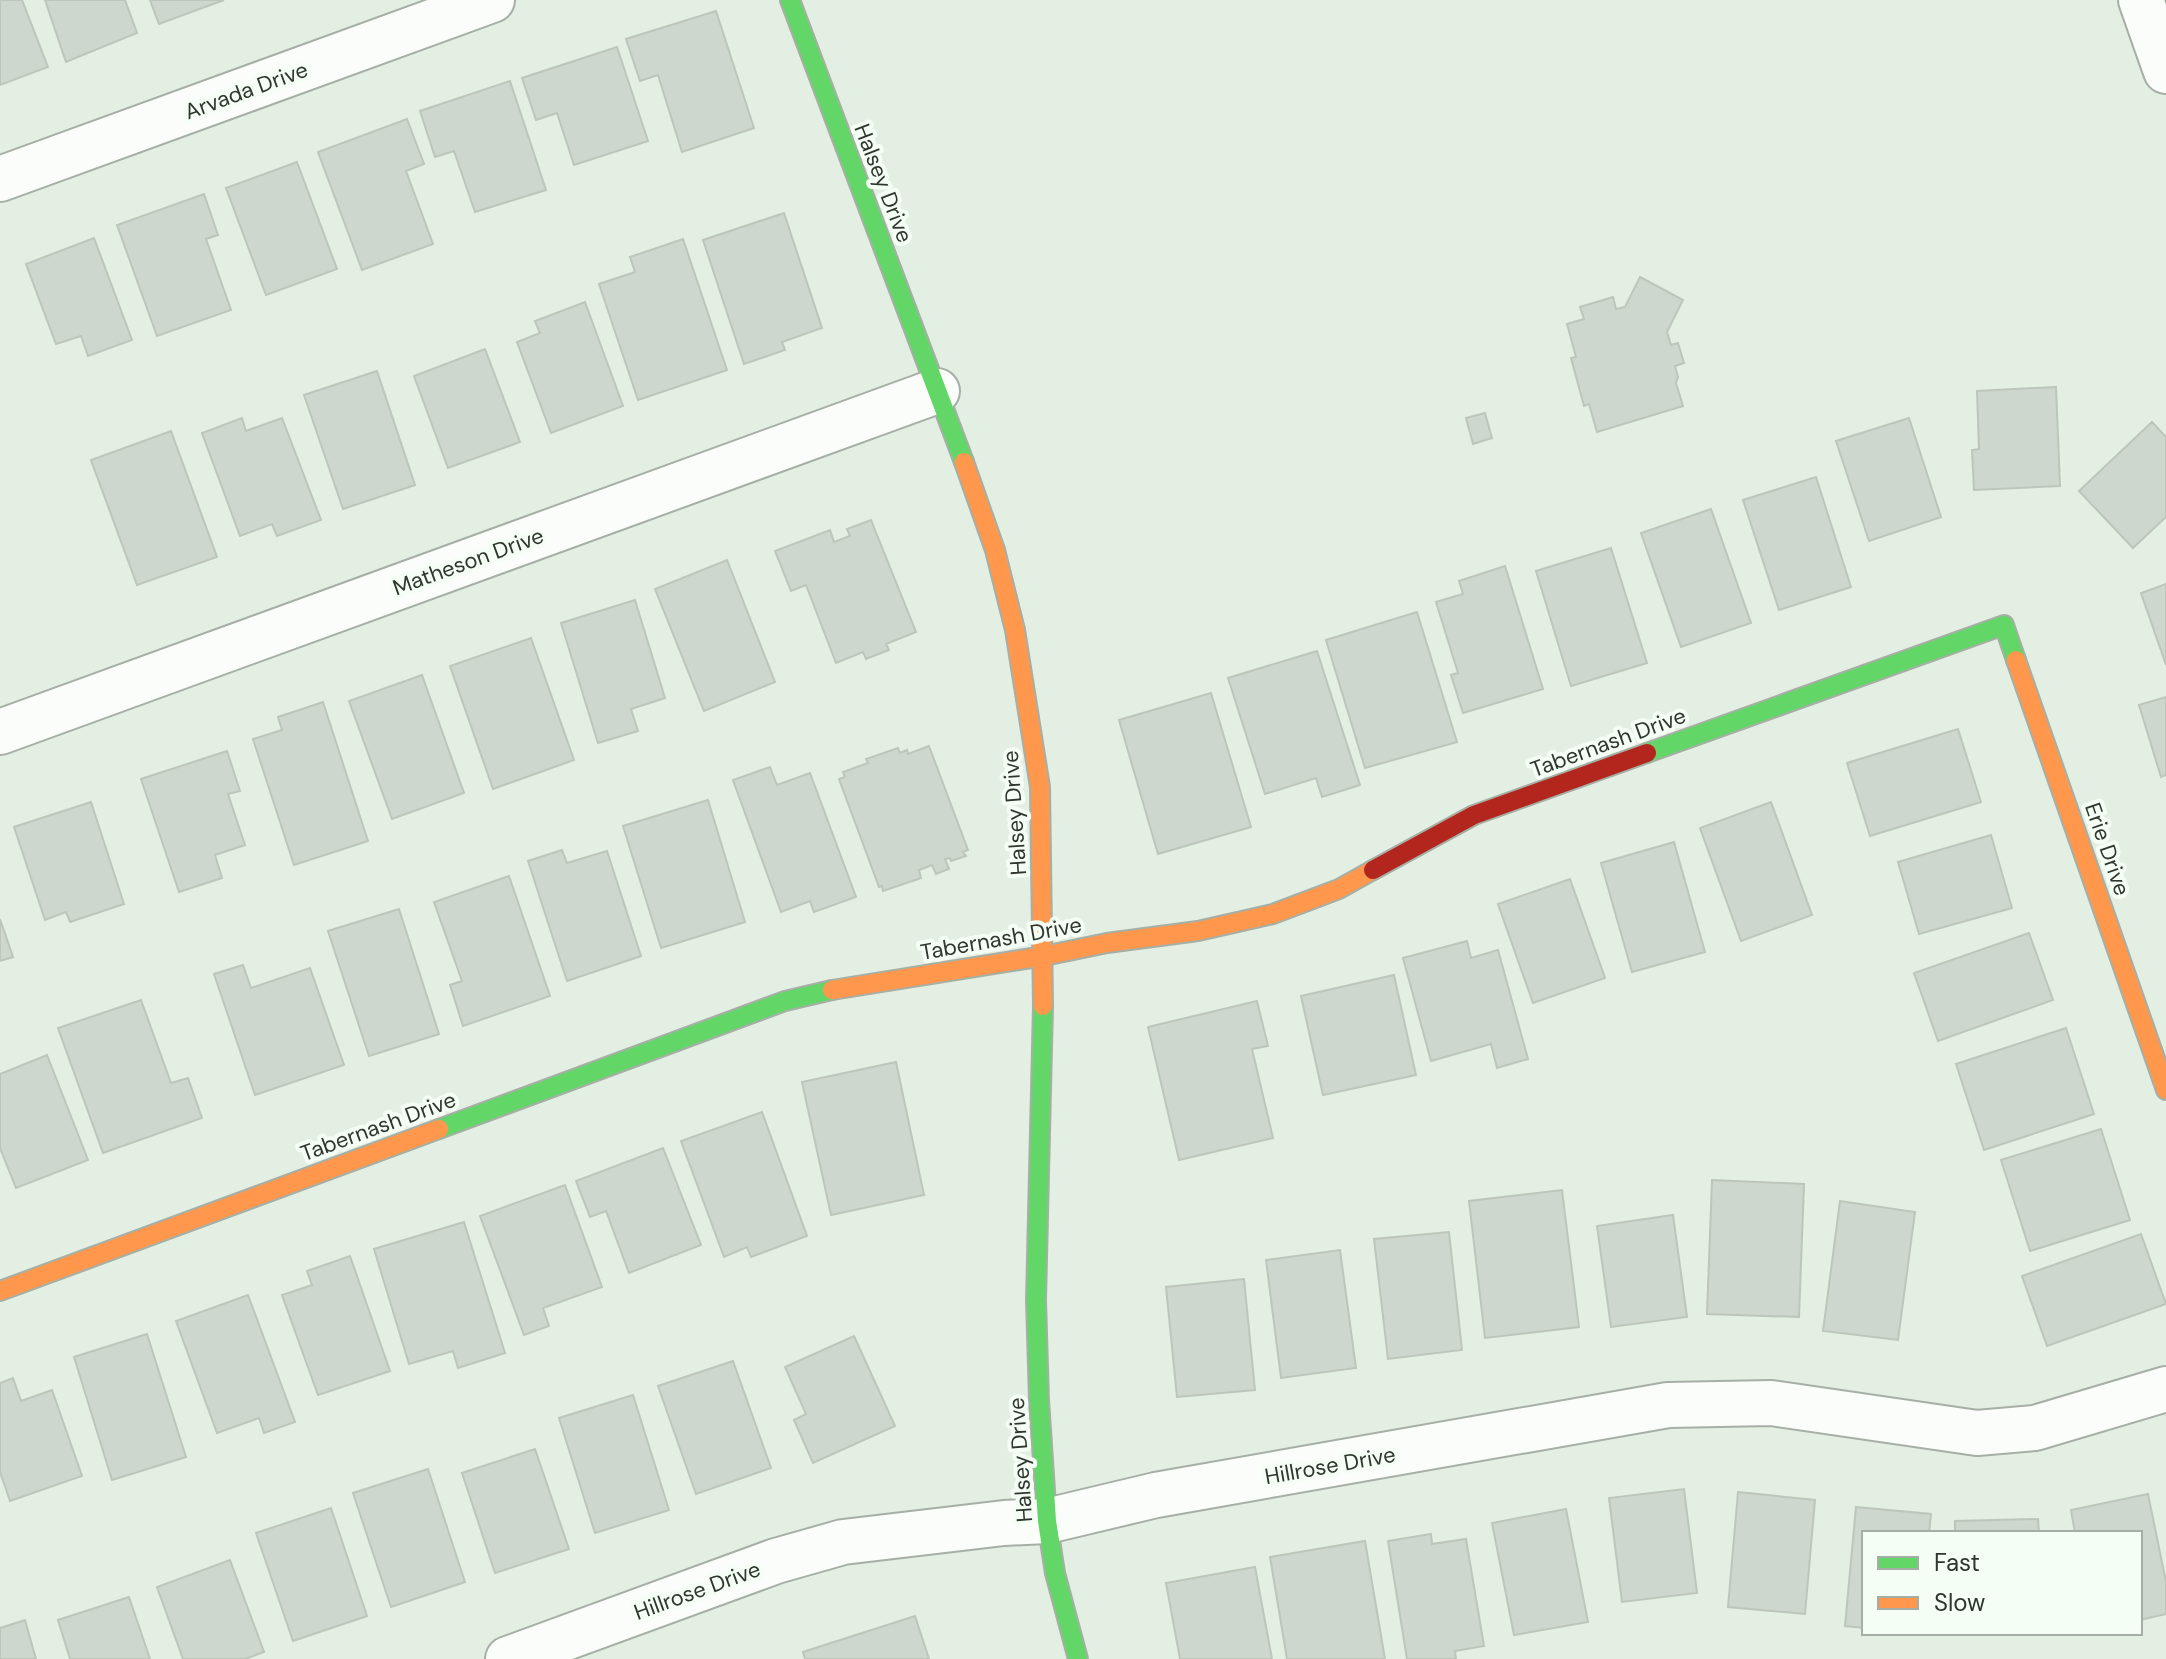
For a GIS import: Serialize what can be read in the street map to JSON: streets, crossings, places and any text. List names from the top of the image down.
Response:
{
  "streets": {
    "street": [
      "Arvada Drive",
      "Halsey Drive",
      "Matheson Drive",
      "Tabernash Drive",
      "Erie Drive",
      "Hillrose Drive"
    ]
  },
  "crossings": [
    ["Halsey Drive", "Matheson Drive"],
    ["Halsey Drive", "Tabernash Drive"],
    ["Halsey Drive", "Hillrose Drive"],
    ["Tabernash Drive", "Erie Drive"]
  ],
  "legend": ["Fast", "Slow"]
}
